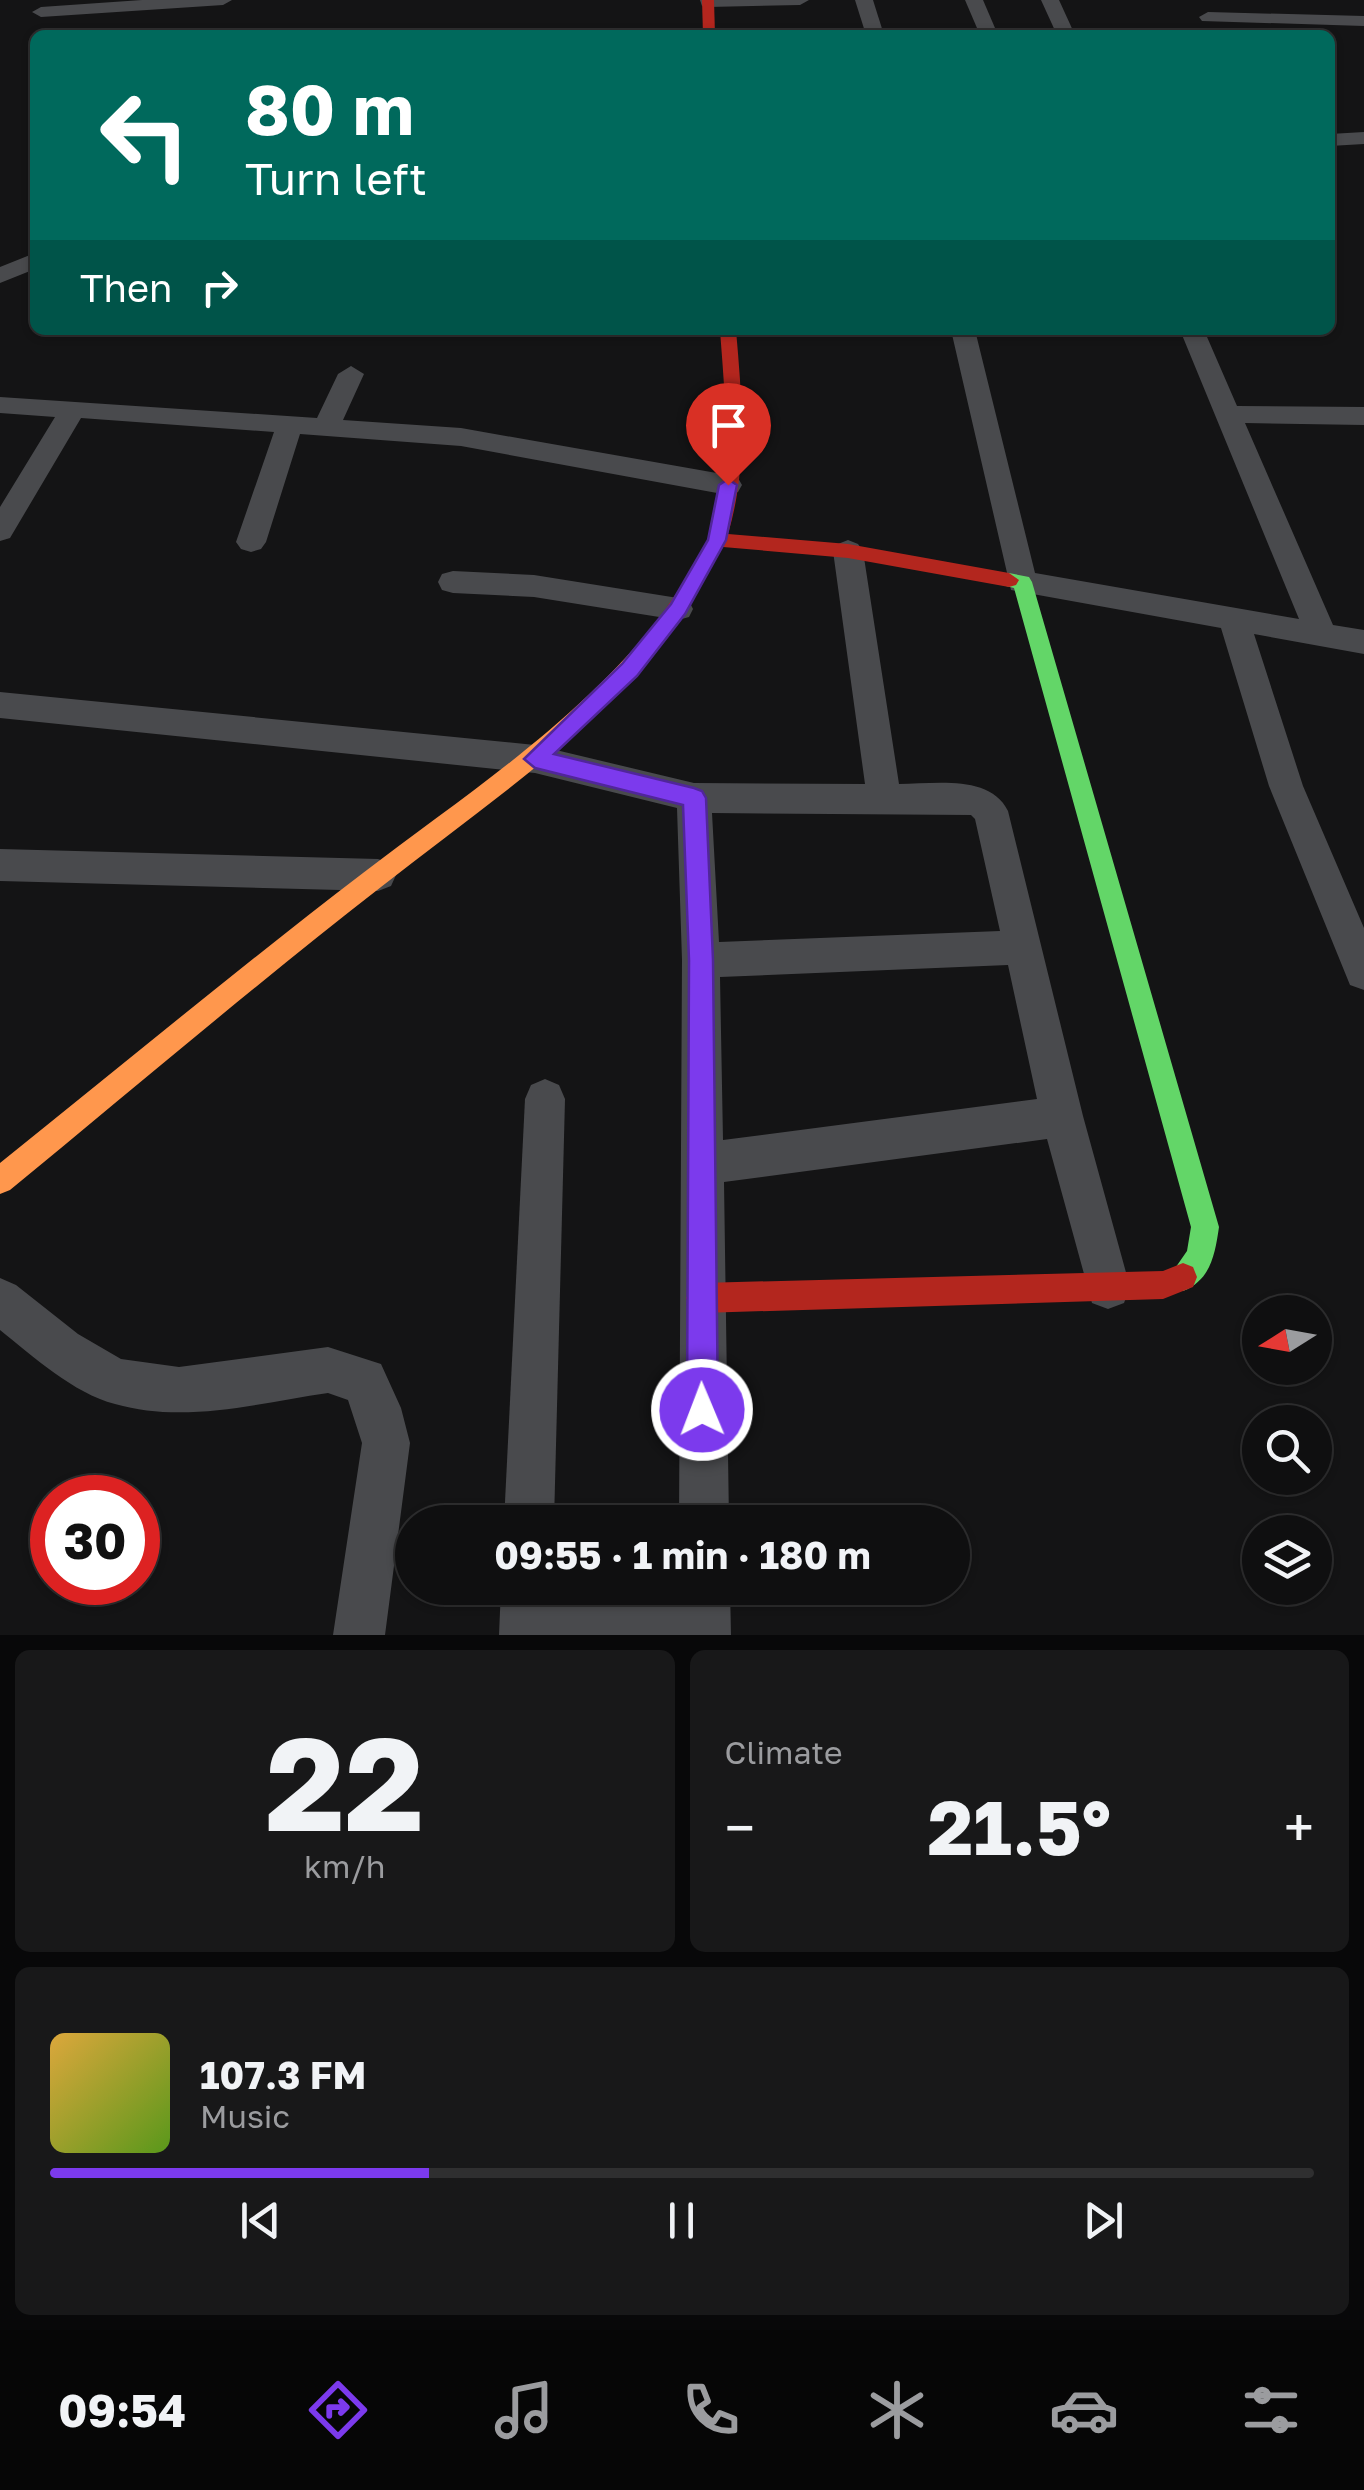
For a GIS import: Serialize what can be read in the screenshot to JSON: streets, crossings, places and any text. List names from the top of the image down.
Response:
{
  "north": "left",
  "page": {
    "turn": ["80 m", "Turn left"],
    "then": "Then",
    "limit": "30",
    "trip": "09:55 · 1 min · 180 m",
    "tile": [
      ["22", "km/h"],
      "Climate"
    ],
    "heat": ["−", "21.5°", "+"],
    "song": ["107.3 FM", "Music"],
    "tabs": "09:54"
  }
}
